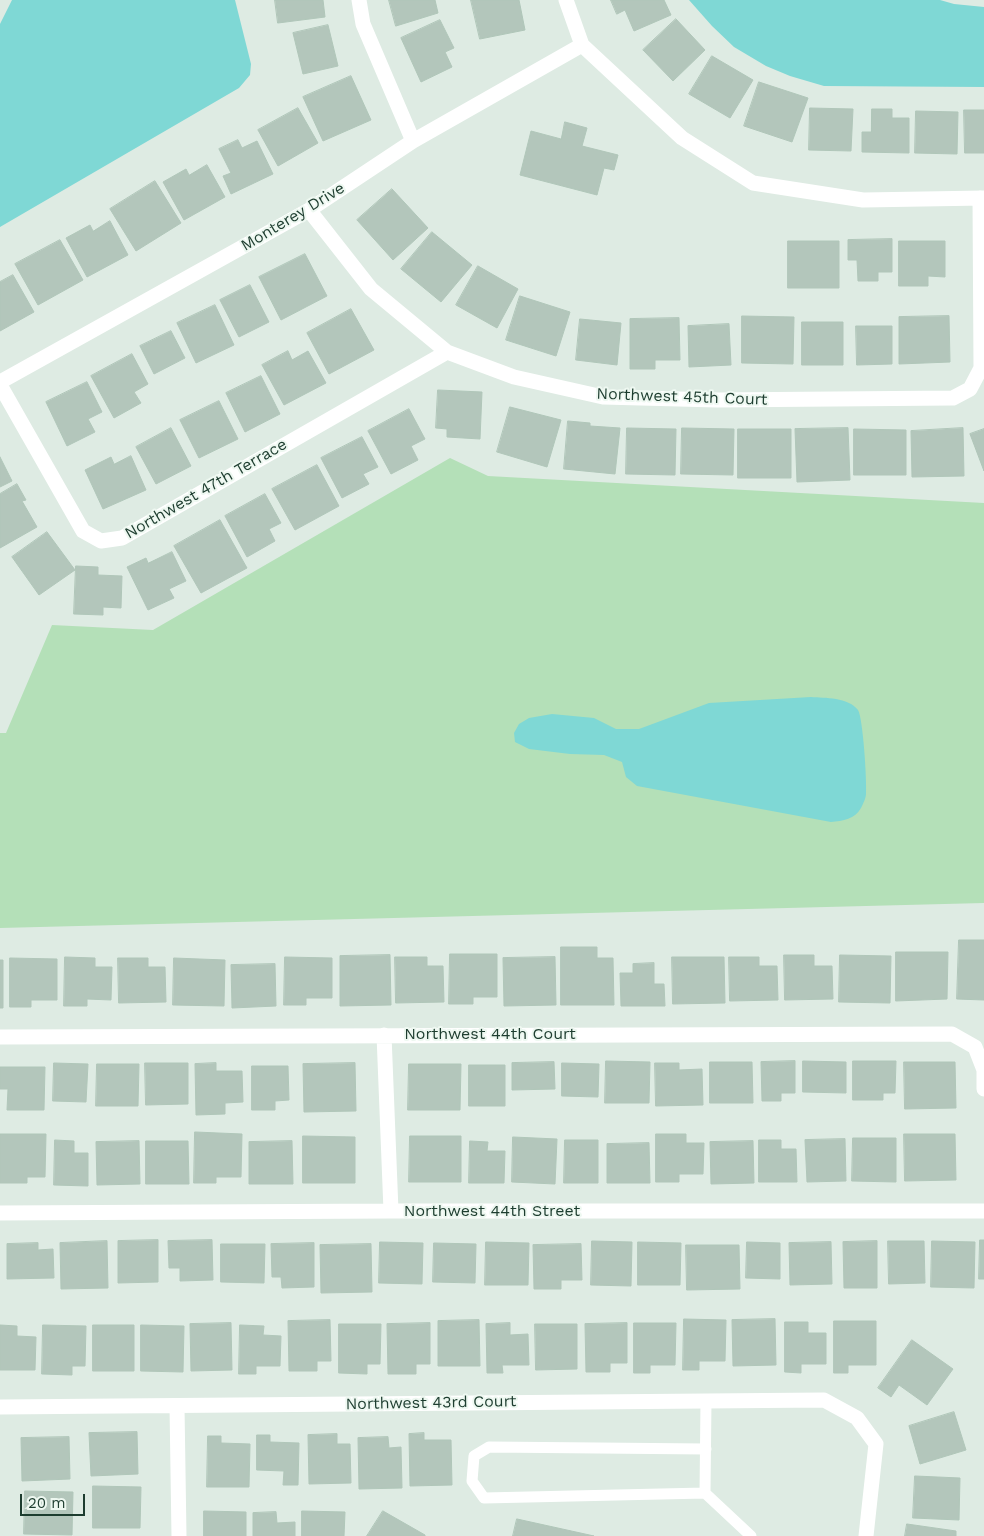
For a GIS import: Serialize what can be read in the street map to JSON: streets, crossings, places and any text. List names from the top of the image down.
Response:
{
  "streets": {
    "street": [
      "Monterey Drive",
      "Northwest 45th Court",
      "Northwest 47th Terrace",
      "Northwest 44th Court",
      "Northwest 44th Street",
      "Northwest 43rd Court"
    ]
  },
  "crossings": [
    ["Monterey Drive", "Northwest 45th Court"],
    ["Monterey Drive", "Northwest 47th Terrace"],
    ["Northwest 45th Court", "Northwest 47th Terrace"]
  ],
  "scale_bar": "20 m"
}
